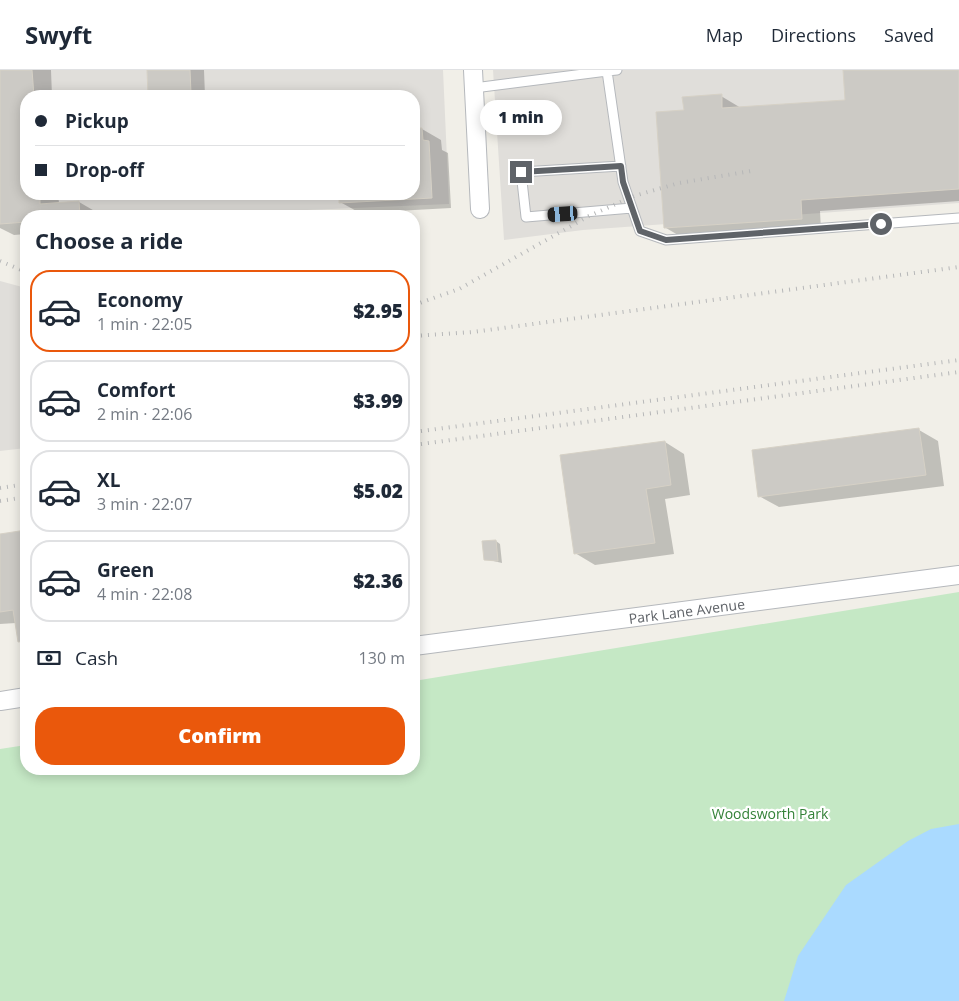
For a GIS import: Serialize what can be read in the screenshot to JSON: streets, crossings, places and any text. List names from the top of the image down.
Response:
{
  "streets": {
    "street": ["Park Lane Avenue"]
  },
  "parks": ["Woodsworth Park"],
  "page": {
    "header": "Swyft",
    "nav": ["Map", "Directions", "Saved"],
    "banner": ["Pickup", "Drop-off"],
    "bubble": "1 min",
    "heading": "Choose a ride",
    "list": [
      {
        "name": "Economy",
        "note": "1 min · 22:05",
        "value": "$2.95"
      },
      {
        "name": "Comfort",
        "note": "2 min · 22:06",
        "value": "$3.99"
      },
      {
        "name": "XL",
        "note": "3 min · 22:07",
        "value": "$5.02"
      },
      {
        "name": "Green",
        "note": "4 min · 22:08",
        "value": "$2.36"
      }
    ],
    "pay": ["Cash", "130 m"],
    "buttons": "Confirm"
  }
}
